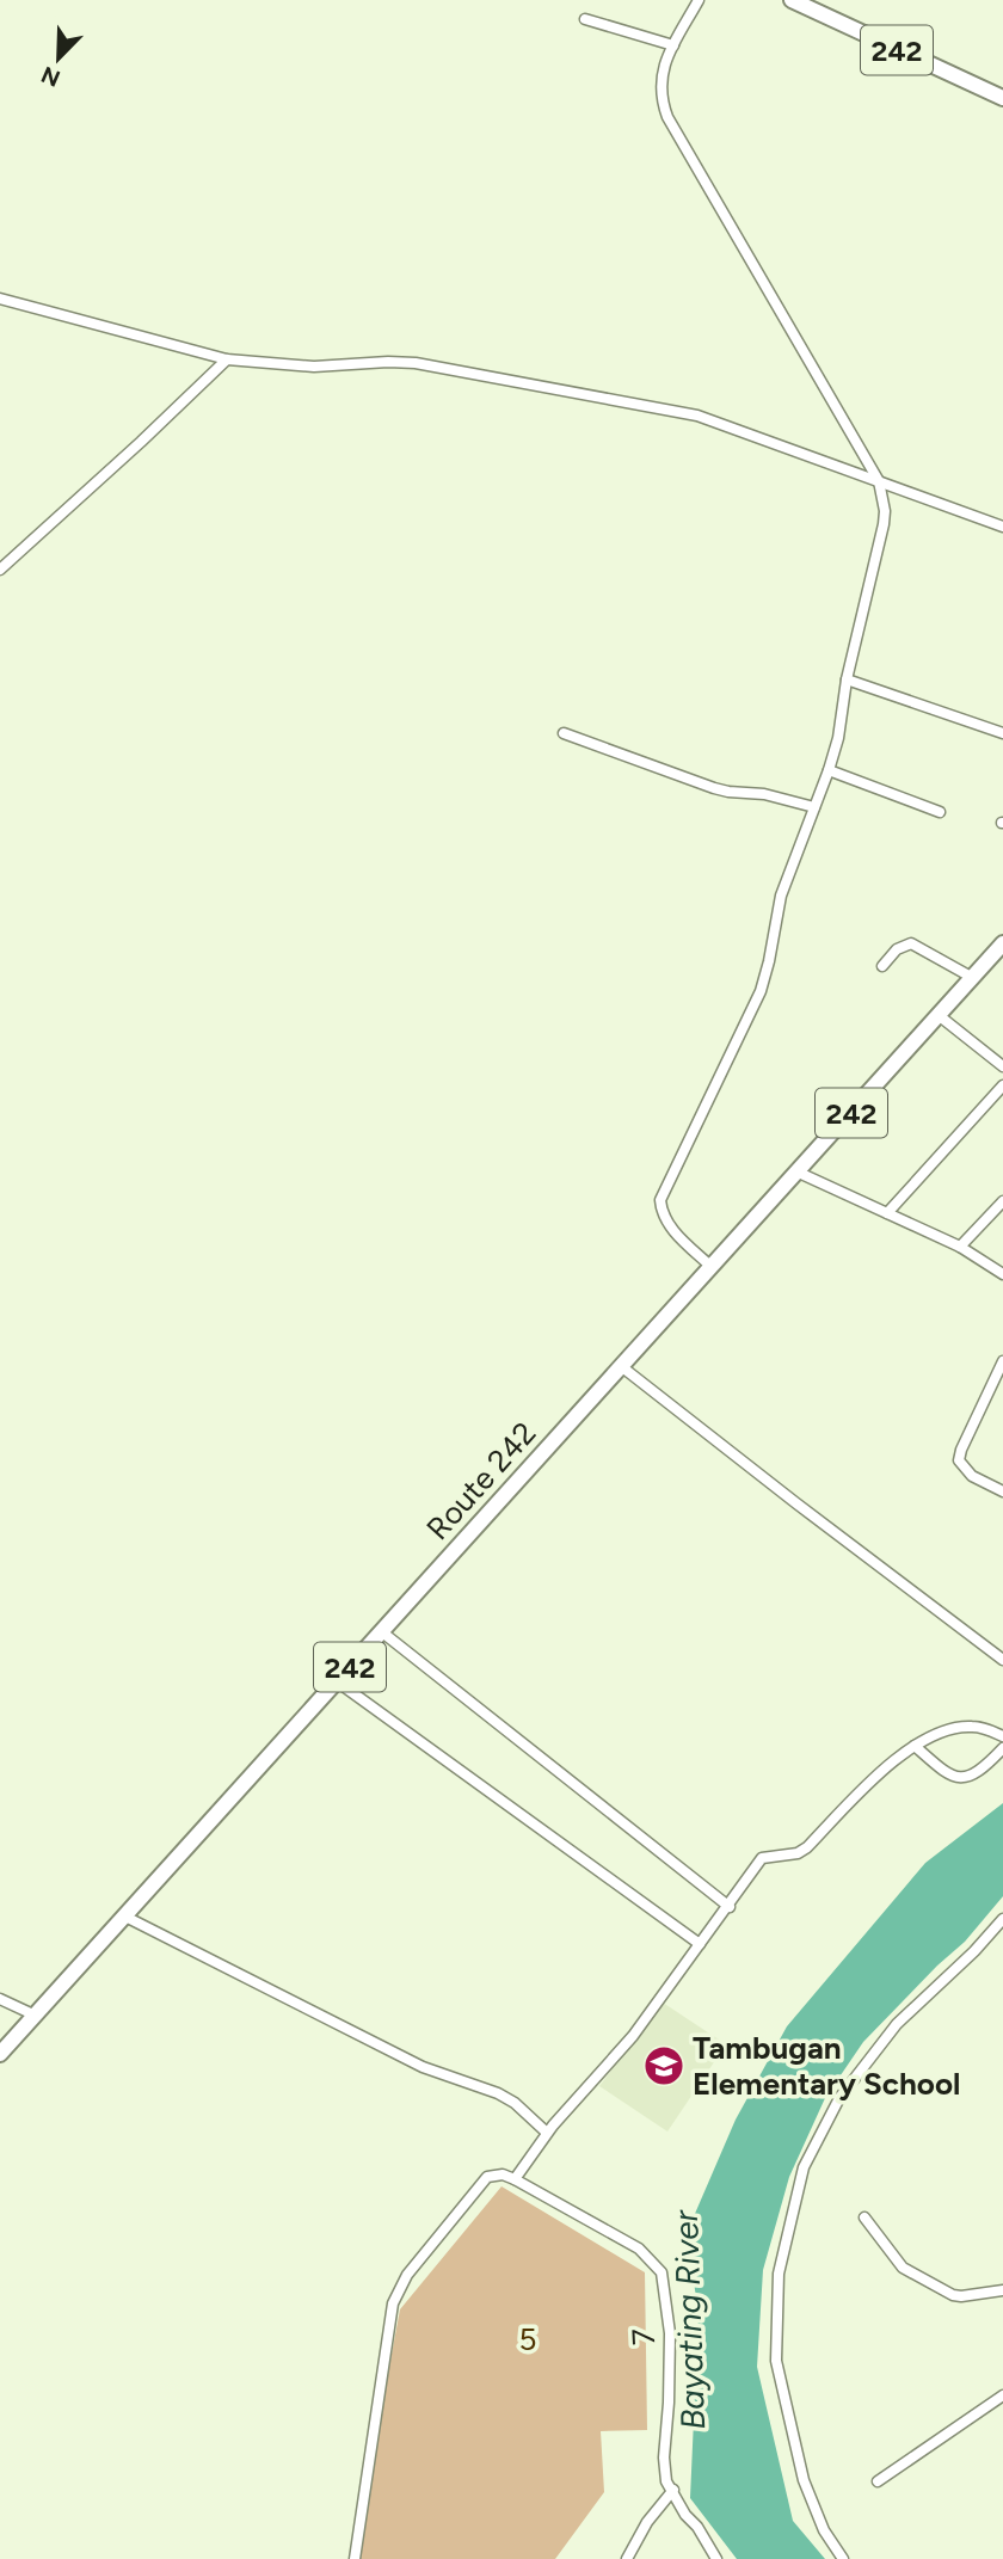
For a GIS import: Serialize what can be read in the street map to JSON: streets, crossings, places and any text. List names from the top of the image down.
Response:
{
  "streets": {
    "main road": ["242", "Route 242"],
    "street": ["7"]
  },
  "water": ["Bayating River"],
  "parks": ["5"],
  "places": {
    "school or university": ["Tambugan Elementary School"]
  },
  "north": "bottom left"
}
